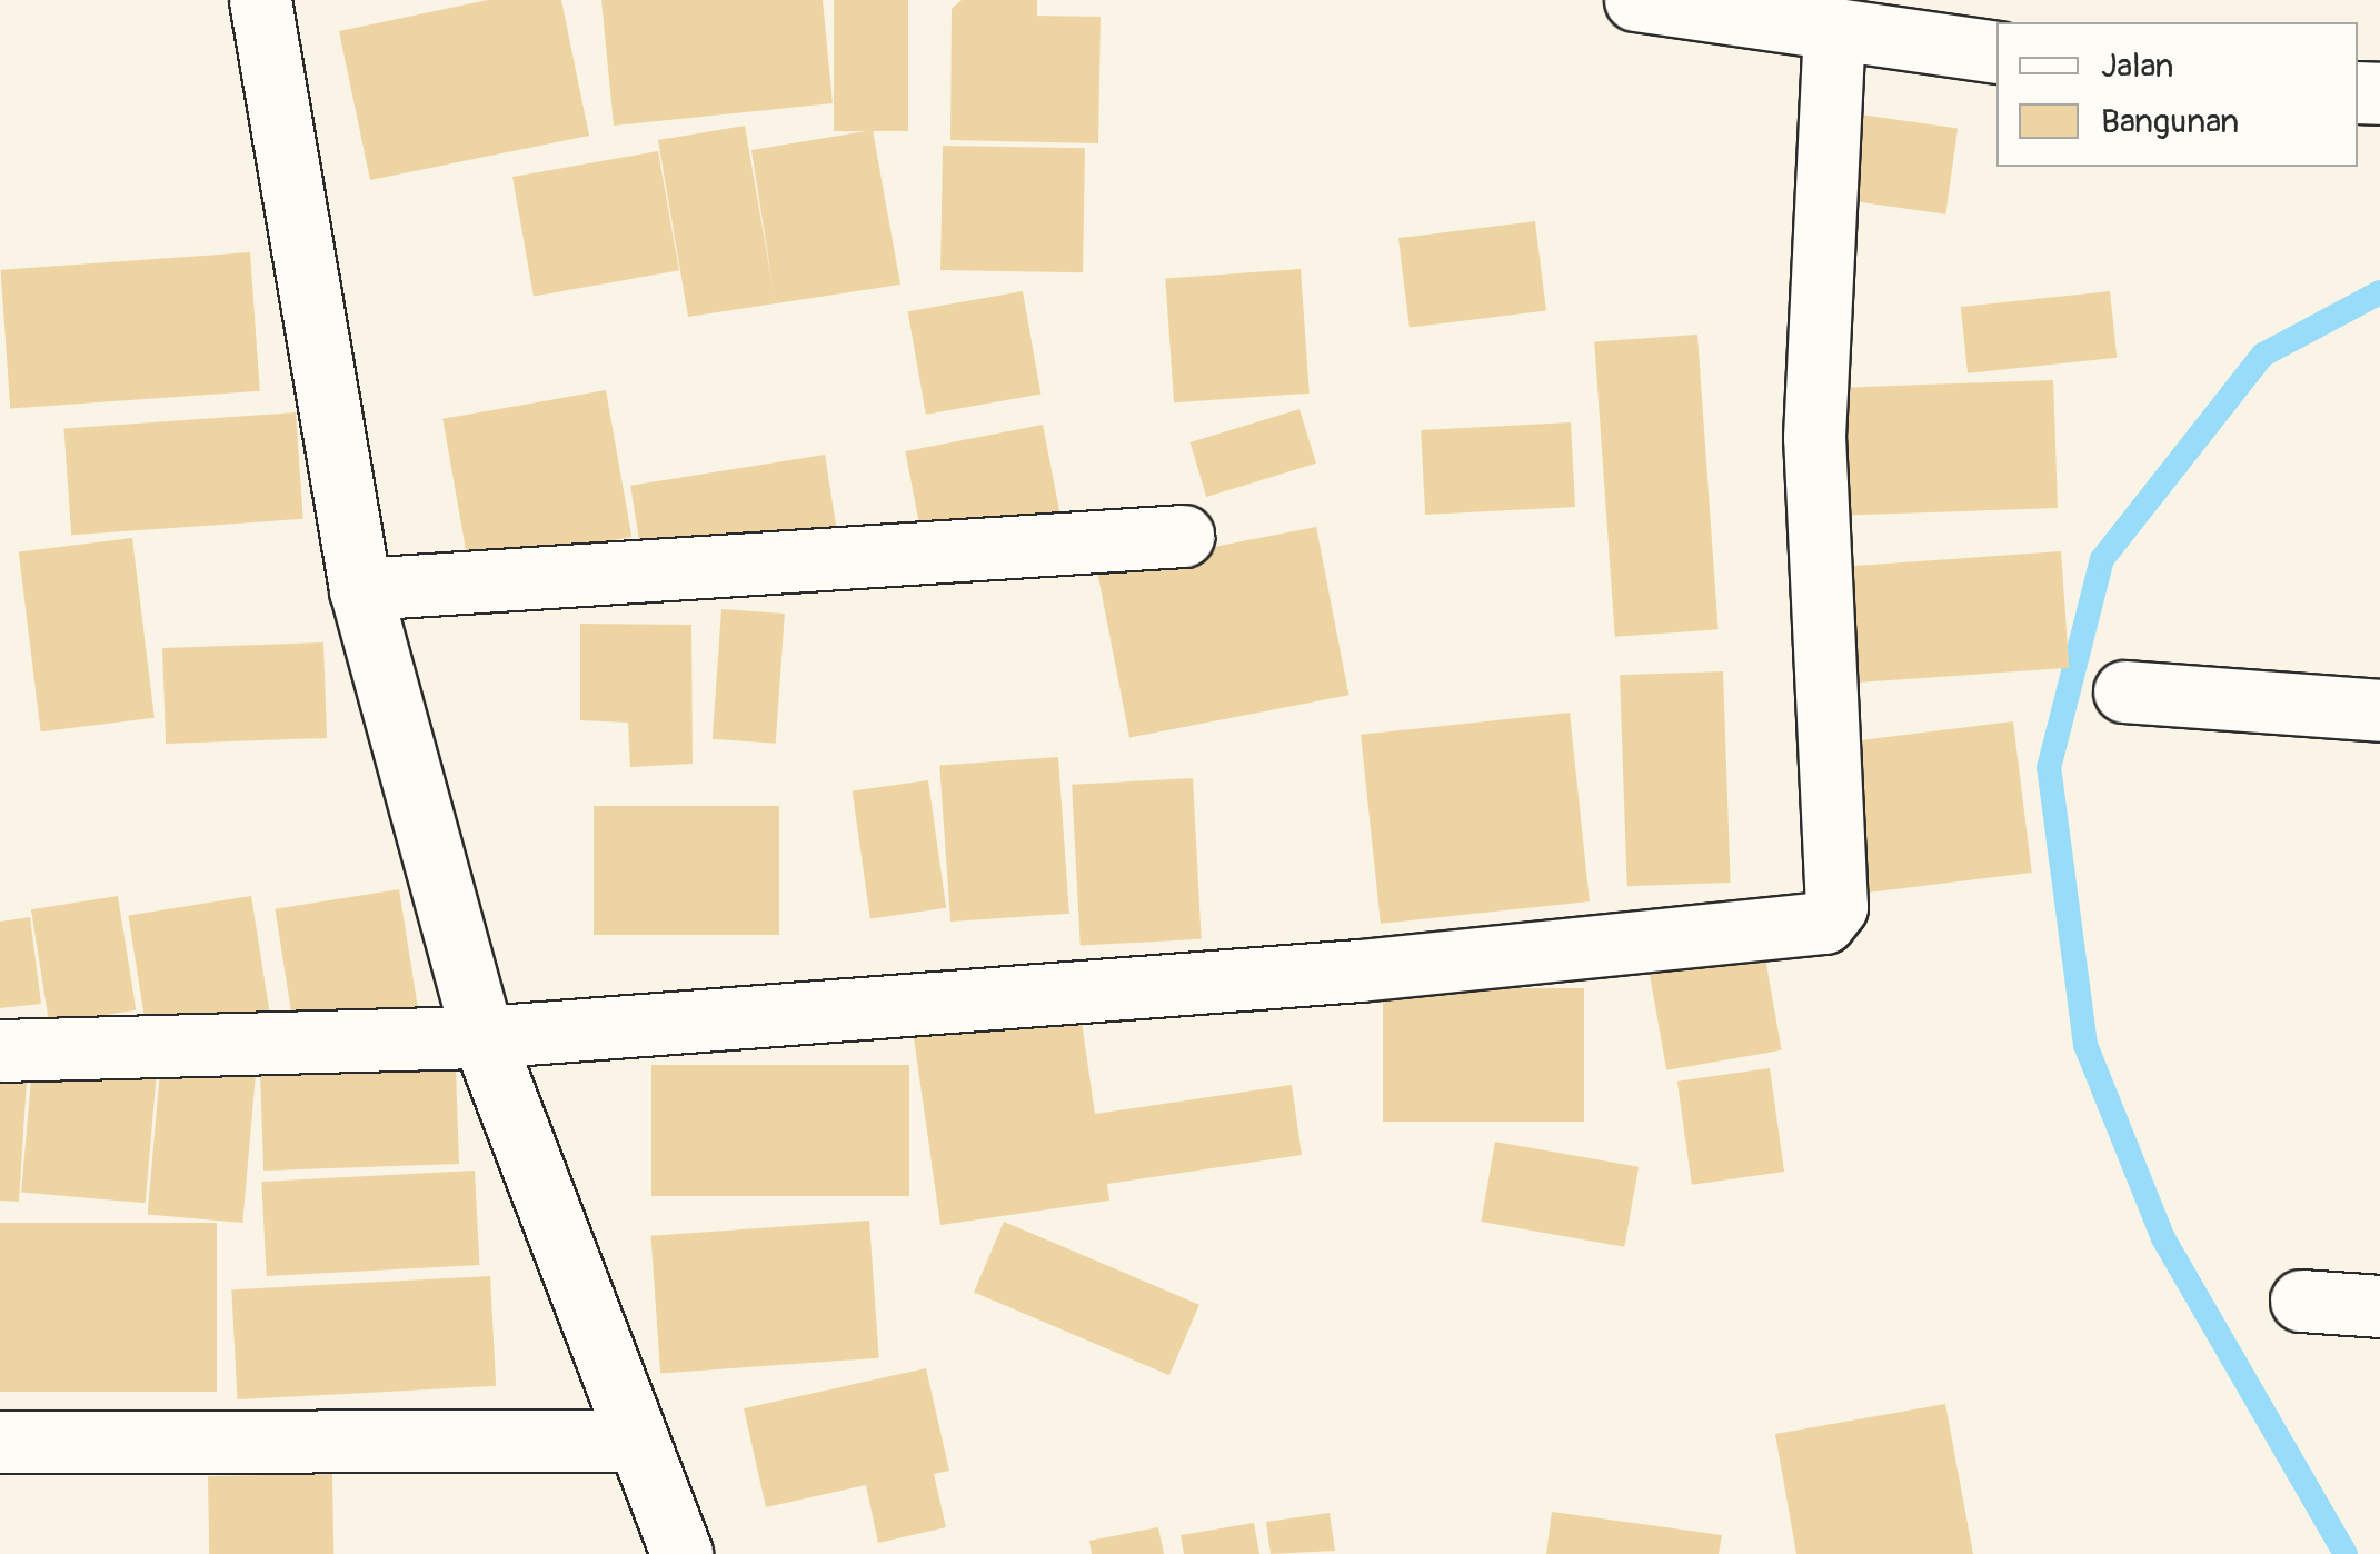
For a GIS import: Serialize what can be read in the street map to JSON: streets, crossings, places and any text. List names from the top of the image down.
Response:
{
  "legend": ["Jalan", "Bangunan"]
}
